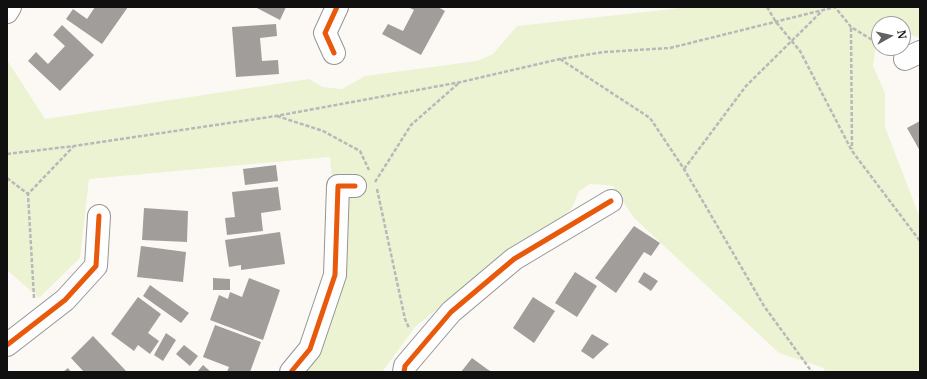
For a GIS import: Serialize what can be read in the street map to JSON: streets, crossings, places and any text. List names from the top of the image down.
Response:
{
  "north": "right"
}
